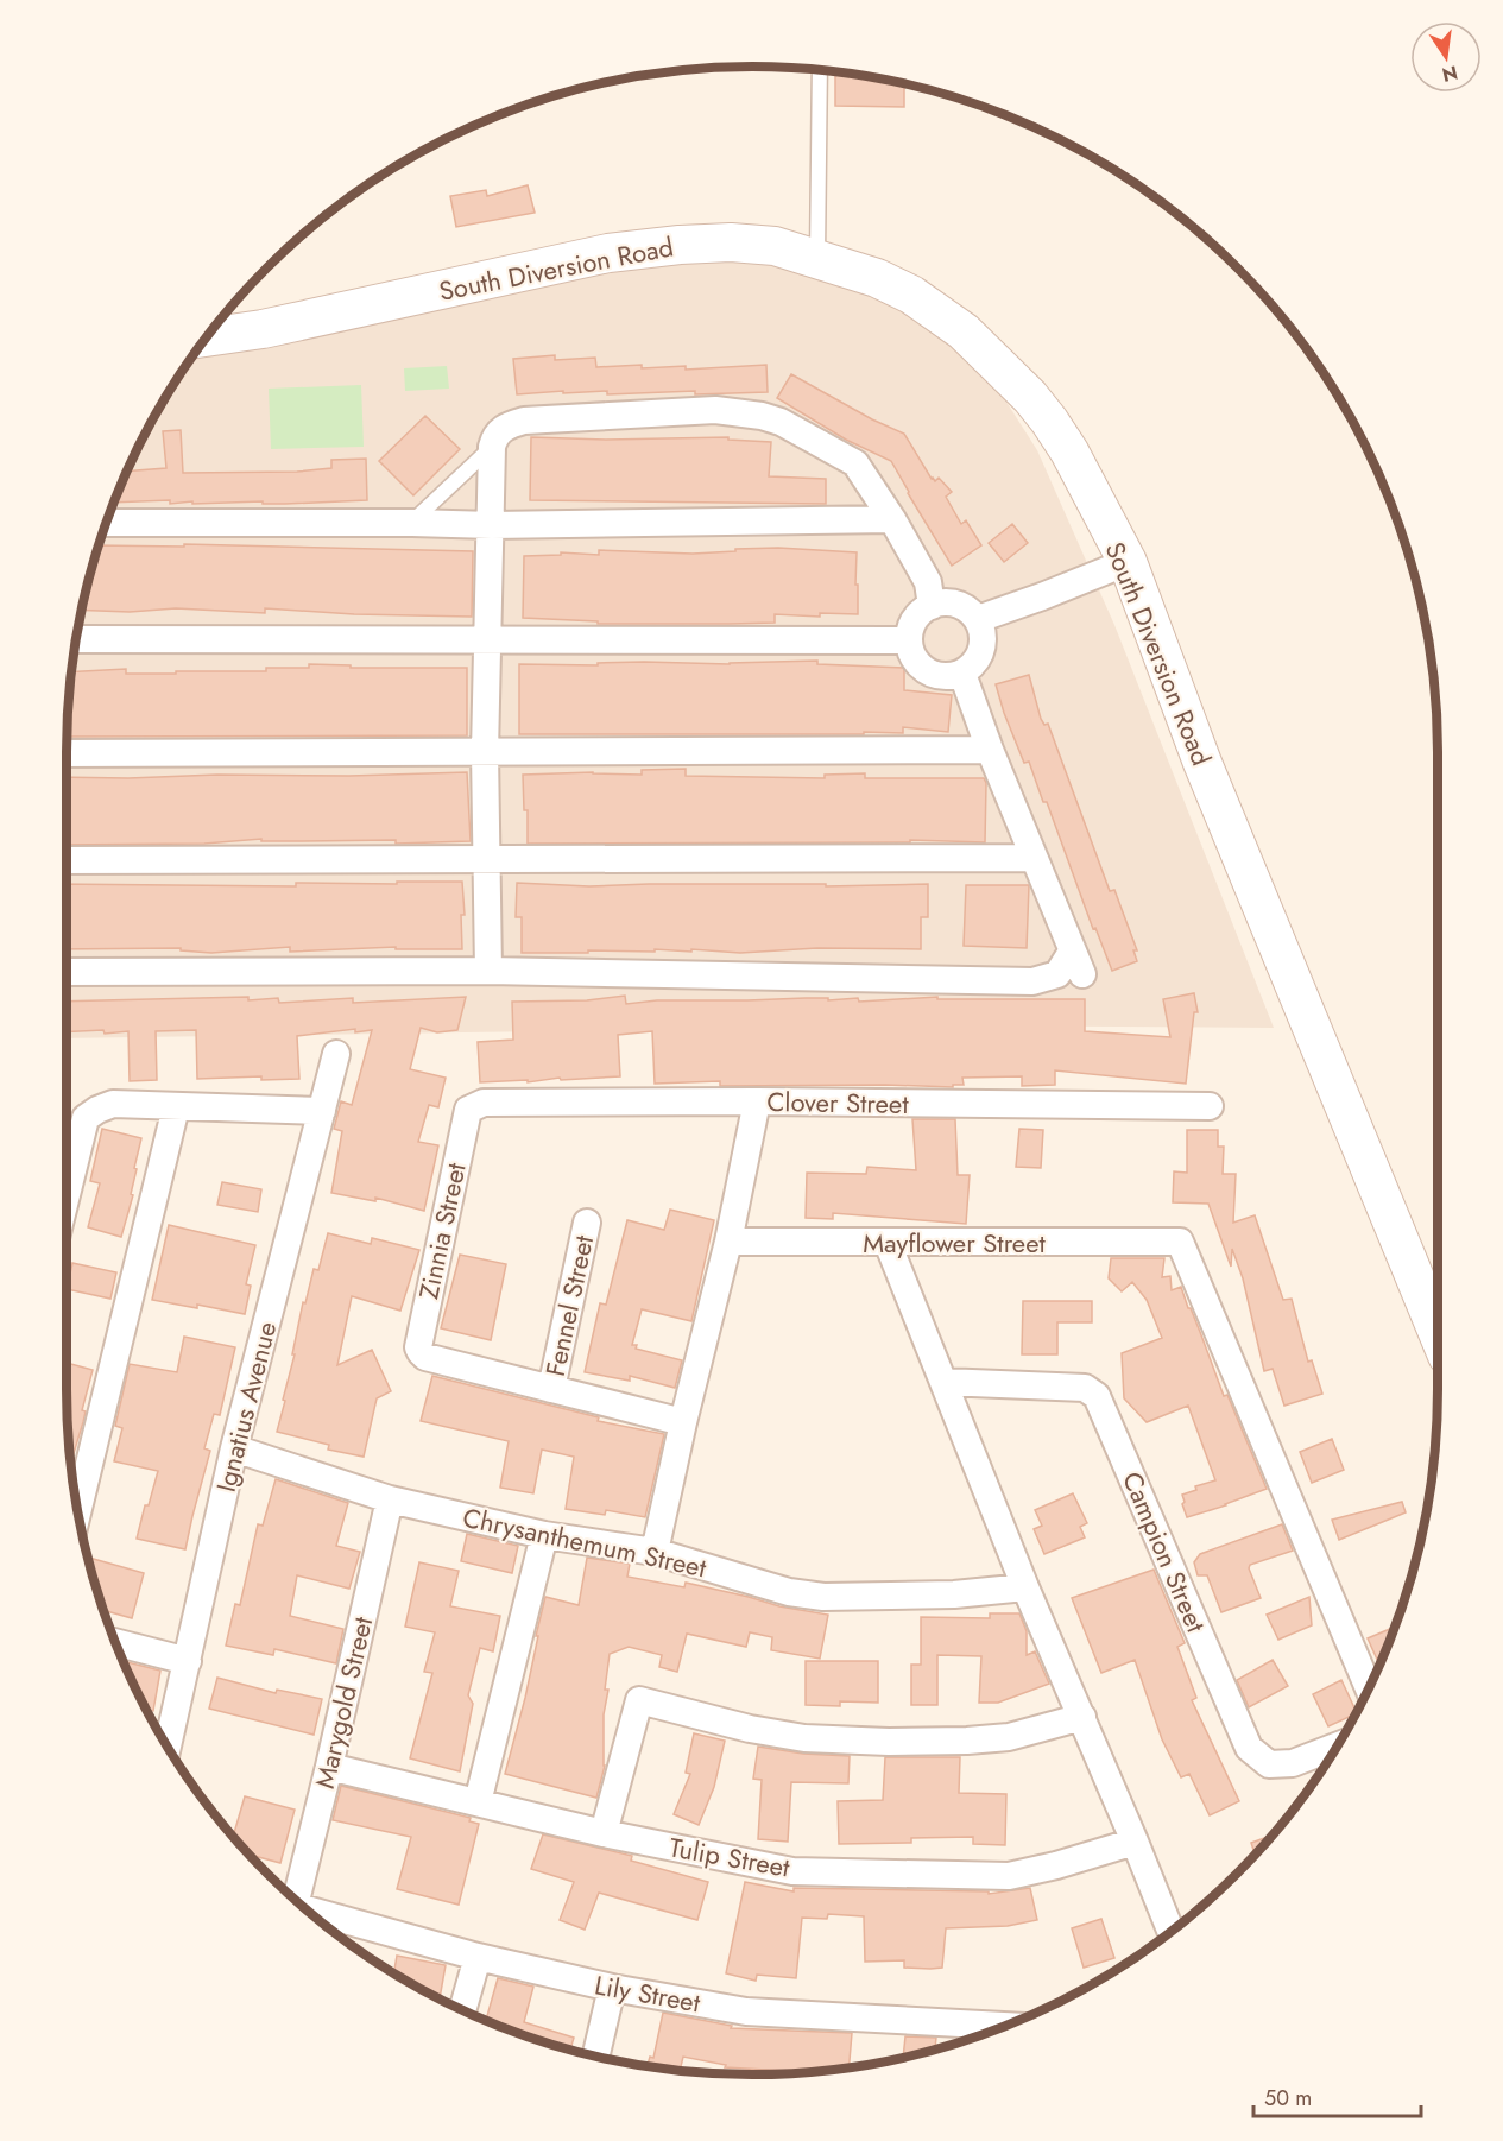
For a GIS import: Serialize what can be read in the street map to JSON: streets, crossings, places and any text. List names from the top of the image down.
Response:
{
  "streets": {
    "main road": ["South Diversion Road"],
    "street": [
      "Clover Street",
      "Zinnia Street",
      "Mayflower Street",
      "Fennel Street",
      "Ignatius Avenue",
      "Chrysanthemum Street",
      "Campion Street",
      "Marygold Street",
      "Tulip Street",
      "Lily Street"
    ]
  },
  "crossings": [
    ["Clover Street", "Zinnia Street"],
    ["Zinnia Street", "Fennel Street"],
    ["Ignatius Avenue", "Chrysanthemum Street"],
    ["Chrysanthemum Street", "Marygold Street"],
    ["Marygold Street", "Tulip Street"]
  ],
  "scale_bar": "50 m",
  "north": "bottom"
}
